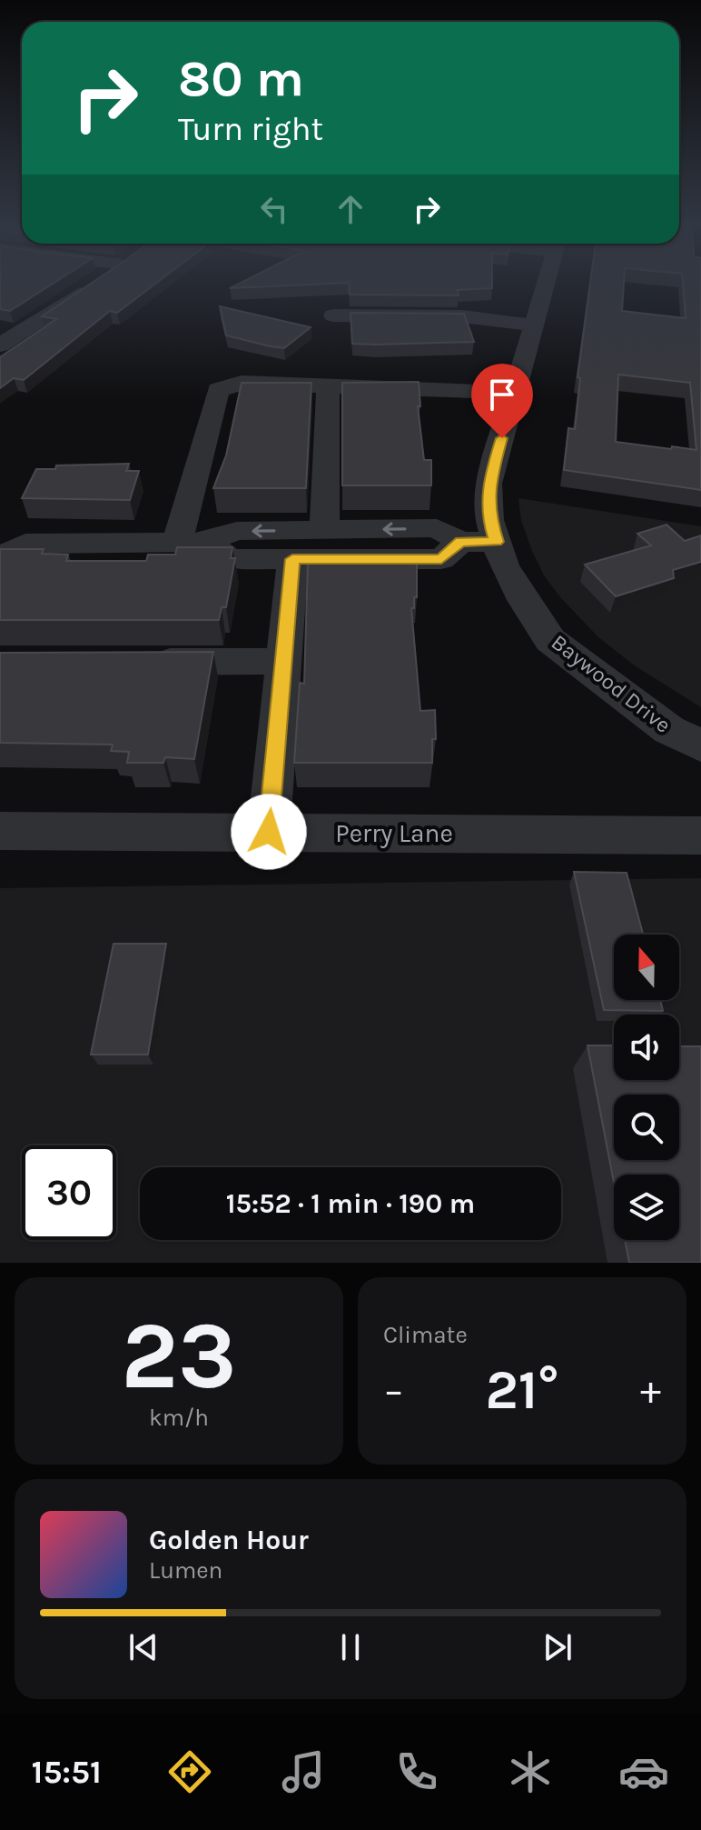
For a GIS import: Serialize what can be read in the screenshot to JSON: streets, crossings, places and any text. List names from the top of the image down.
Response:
{
  "streets": {
    "street": ["Baywood Drive", "Perry Lane"]
  },
  "north": "top",
  "page": {
    "turn": ["80 m", "Turn right"],
    "limit": "30",
    "trip": "15:52 · 1 min · 190 m",
    "tile": [
      ["23", "km/h"],
      "Climate"
    ],
    "heat": ["−", "21°", "+"],
    "song": ["Golden Hour", "Lumen"],
    "tabs": "15:51"
  }
}
